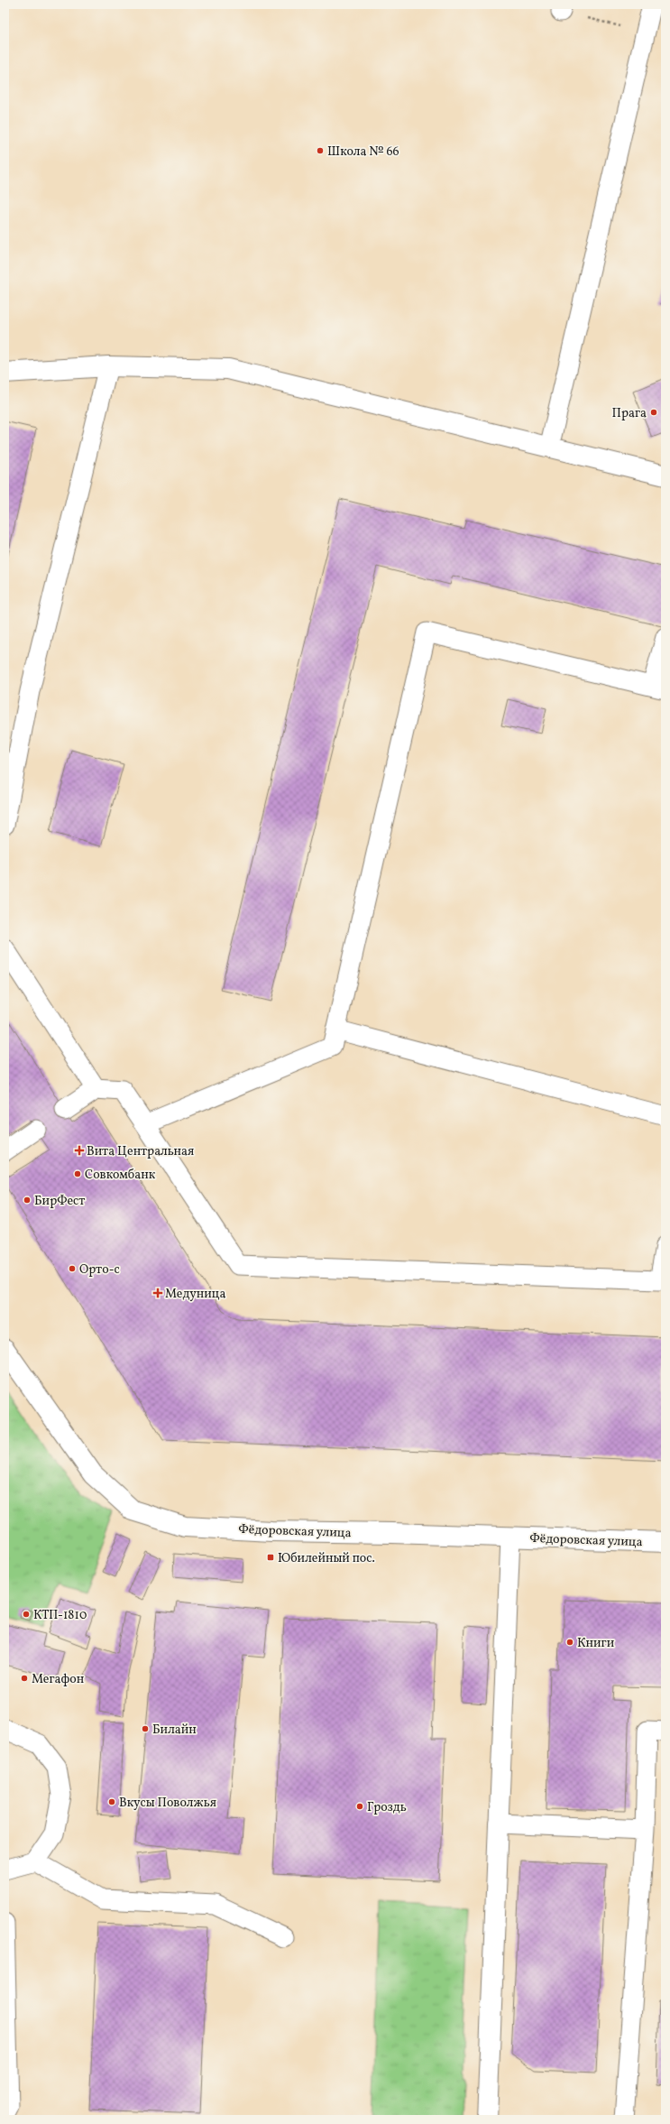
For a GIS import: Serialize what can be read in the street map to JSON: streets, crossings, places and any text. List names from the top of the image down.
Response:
{
  "streets": {
    "street": ["Фёдоровская улица"]
  },
  "places": {
    "other": [
      "Школа № 66",
      "Прага",
      "Совкомбанк",
      "БирФест",
      "Орто-с",
      "КТП-1810",
      "Книги",
      "Мегафон",
      "Билайн",
      "Вкусы Поволжья",
      "Гроздь"
    ],
    "health": ["Вита Центральная", "Медуница"],
    "transit": ["Юбилейный пос."]
  }
}
